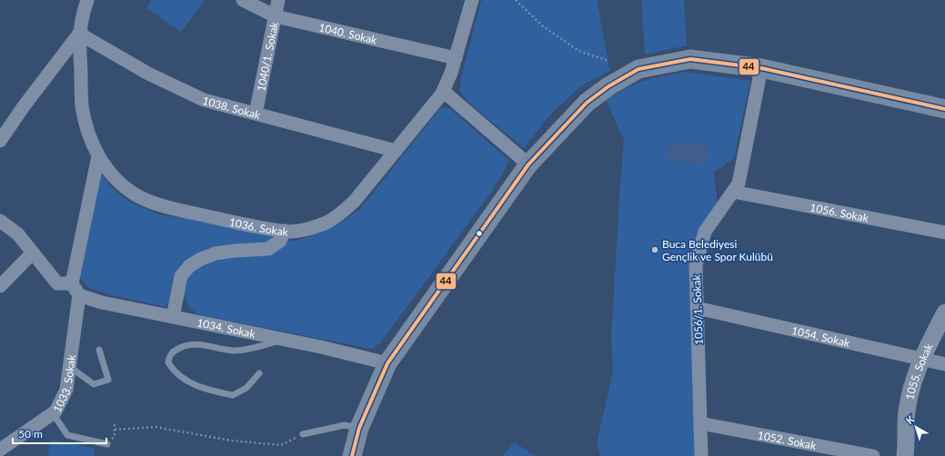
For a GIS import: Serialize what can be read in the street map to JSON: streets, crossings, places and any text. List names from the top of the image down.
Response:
{
  "streets": {
    "street": [
      "1040. Sokak",
      "1040/1. Sokak",
      "1038. Sokak",
      "1056. Sokak",
      "1036. Sokak",
      "1056/1. Sokak",
      "1034. Sokak",
      "1054. Sokak",
      "1055. Sokak",
      "1033. Sokak",
      "1052. Sokak"
    ]
  },
  "crossings": [
    ["1040. Sokak", "1040/1. Sokak"],
    ["1040. Sokak", "1036. Sokak"],
    ["1040/1. Sokak", "1038. Sokak"],
    ["1038. Sokak", "1036. Sokak"],
    ["1056. Sokak", "1056/1. Sokak"],
    ["1056/1. Sokak", "1054. Sokak"],
    ["1056/1. Sokak", "1052. Sokak"],
    ["1034. Sokak", "1033. Sokak"],
    ["1054. Sokak", "1055. Sokak"]
  ],
  "places": ["Buca Belediyesi Gençlik ve Spor Kulübü"],
  "lines": ["transit line 44"],
  "scale_bar": "50 m",
  "north": "top left"
}
